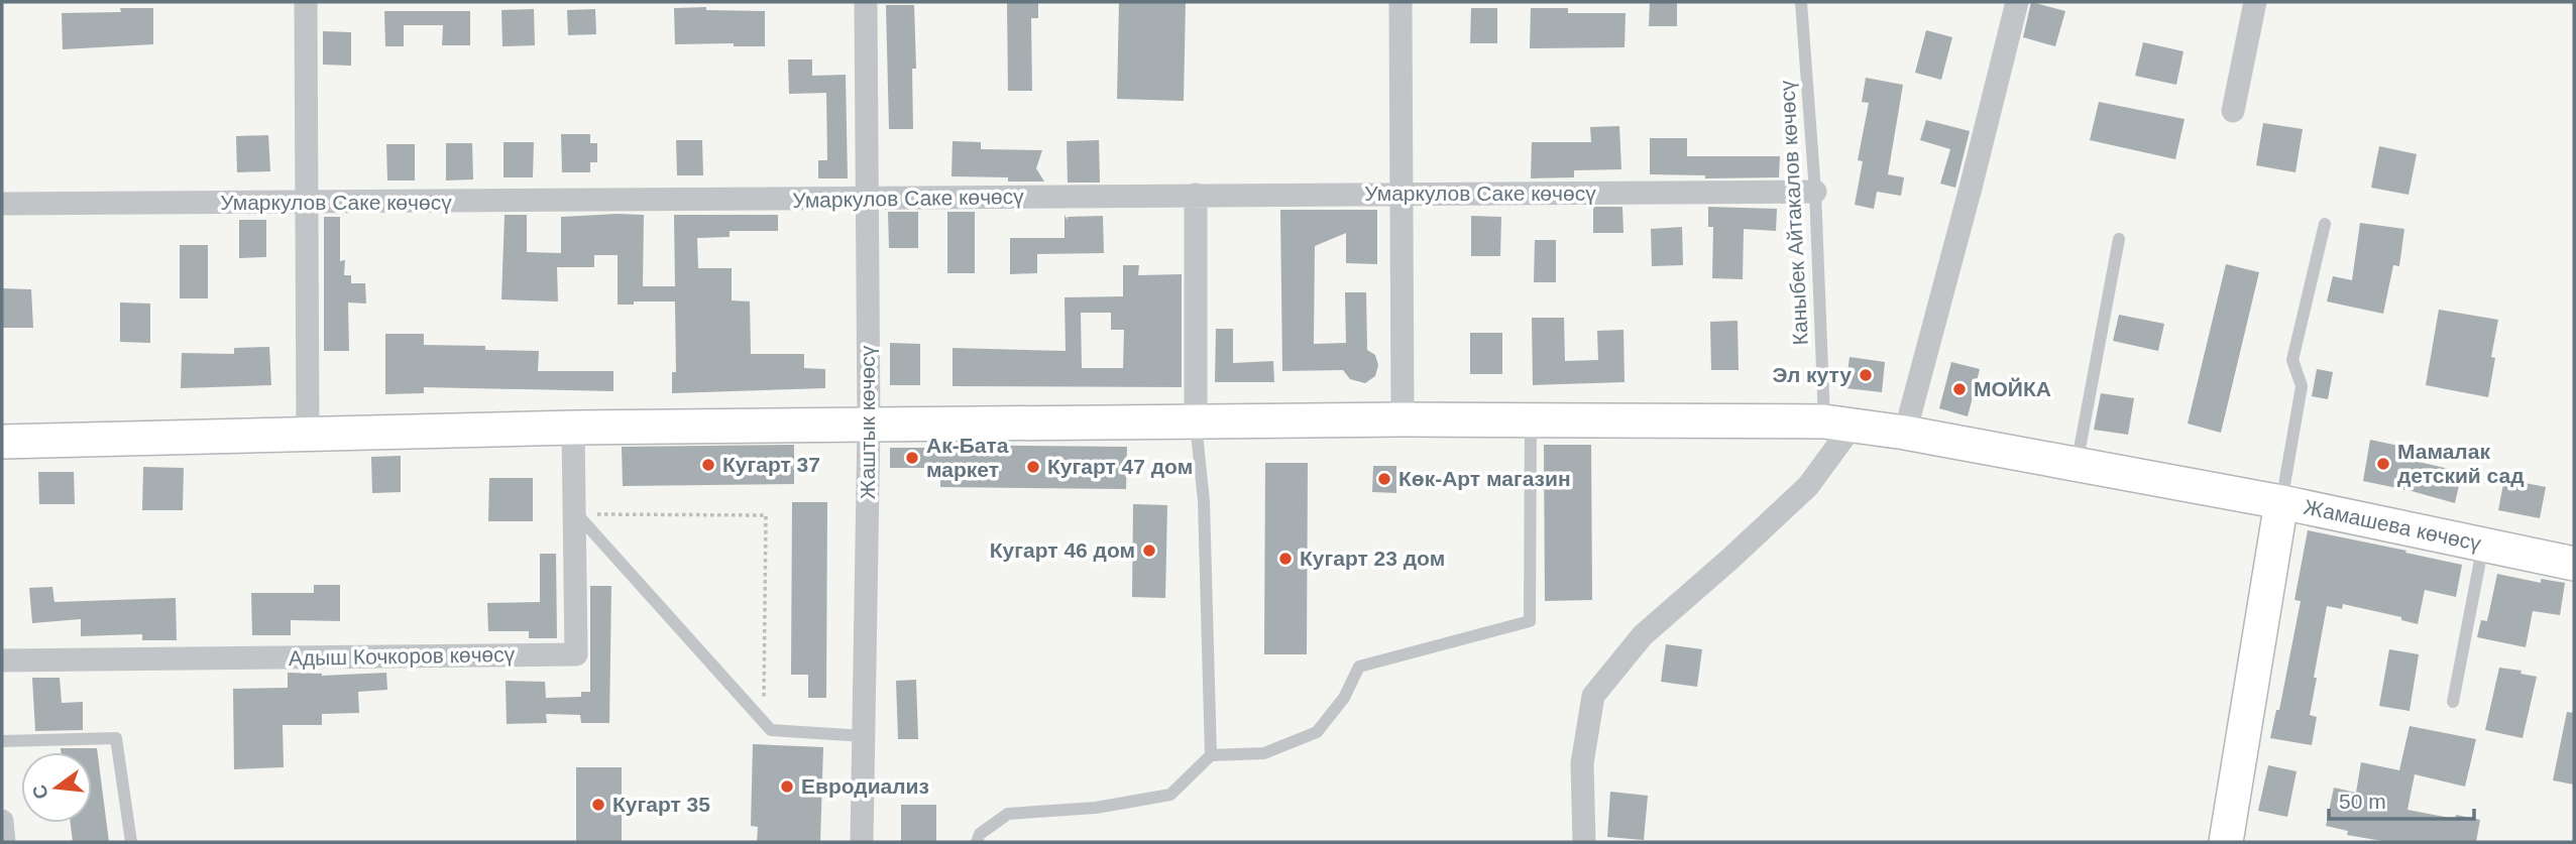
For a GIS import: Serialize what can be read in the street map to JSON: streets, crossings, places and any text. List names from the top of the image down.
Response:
{
  "streets": {
    "main road": ["Жамашева көчөсү"],
    "street": ["Умаркулов Саке көчөсү", "Жаштык көчөсү", "Адыш Кочкоров көчөсү"],
    "lane": ["Каныбек Айтакалов көчөсү"]
  },
  "crossings": [
    ["Умаркулов Саке көчөсү", "Каныбек Айтакалов көчөсү"],
    ["Умаркулов Саке көчөсү", "Жаштык көчөсү"]
  ],
  "places": [
    "Эл куту",
    "МОЙКА",
    "Ак-Бата маркет",
    "Мамалак детский сад",
    "Кугарт 37",
    "Кугарт 47 дом",
    "Көк-Арт магазин",
    "Кугарт 46 дом",
    "Кугарт 23 дом",
    "Евродиализ",
    "Кугарт 35"
  ],
  "scale_bar": "50 m",
  "north": "left"
}
